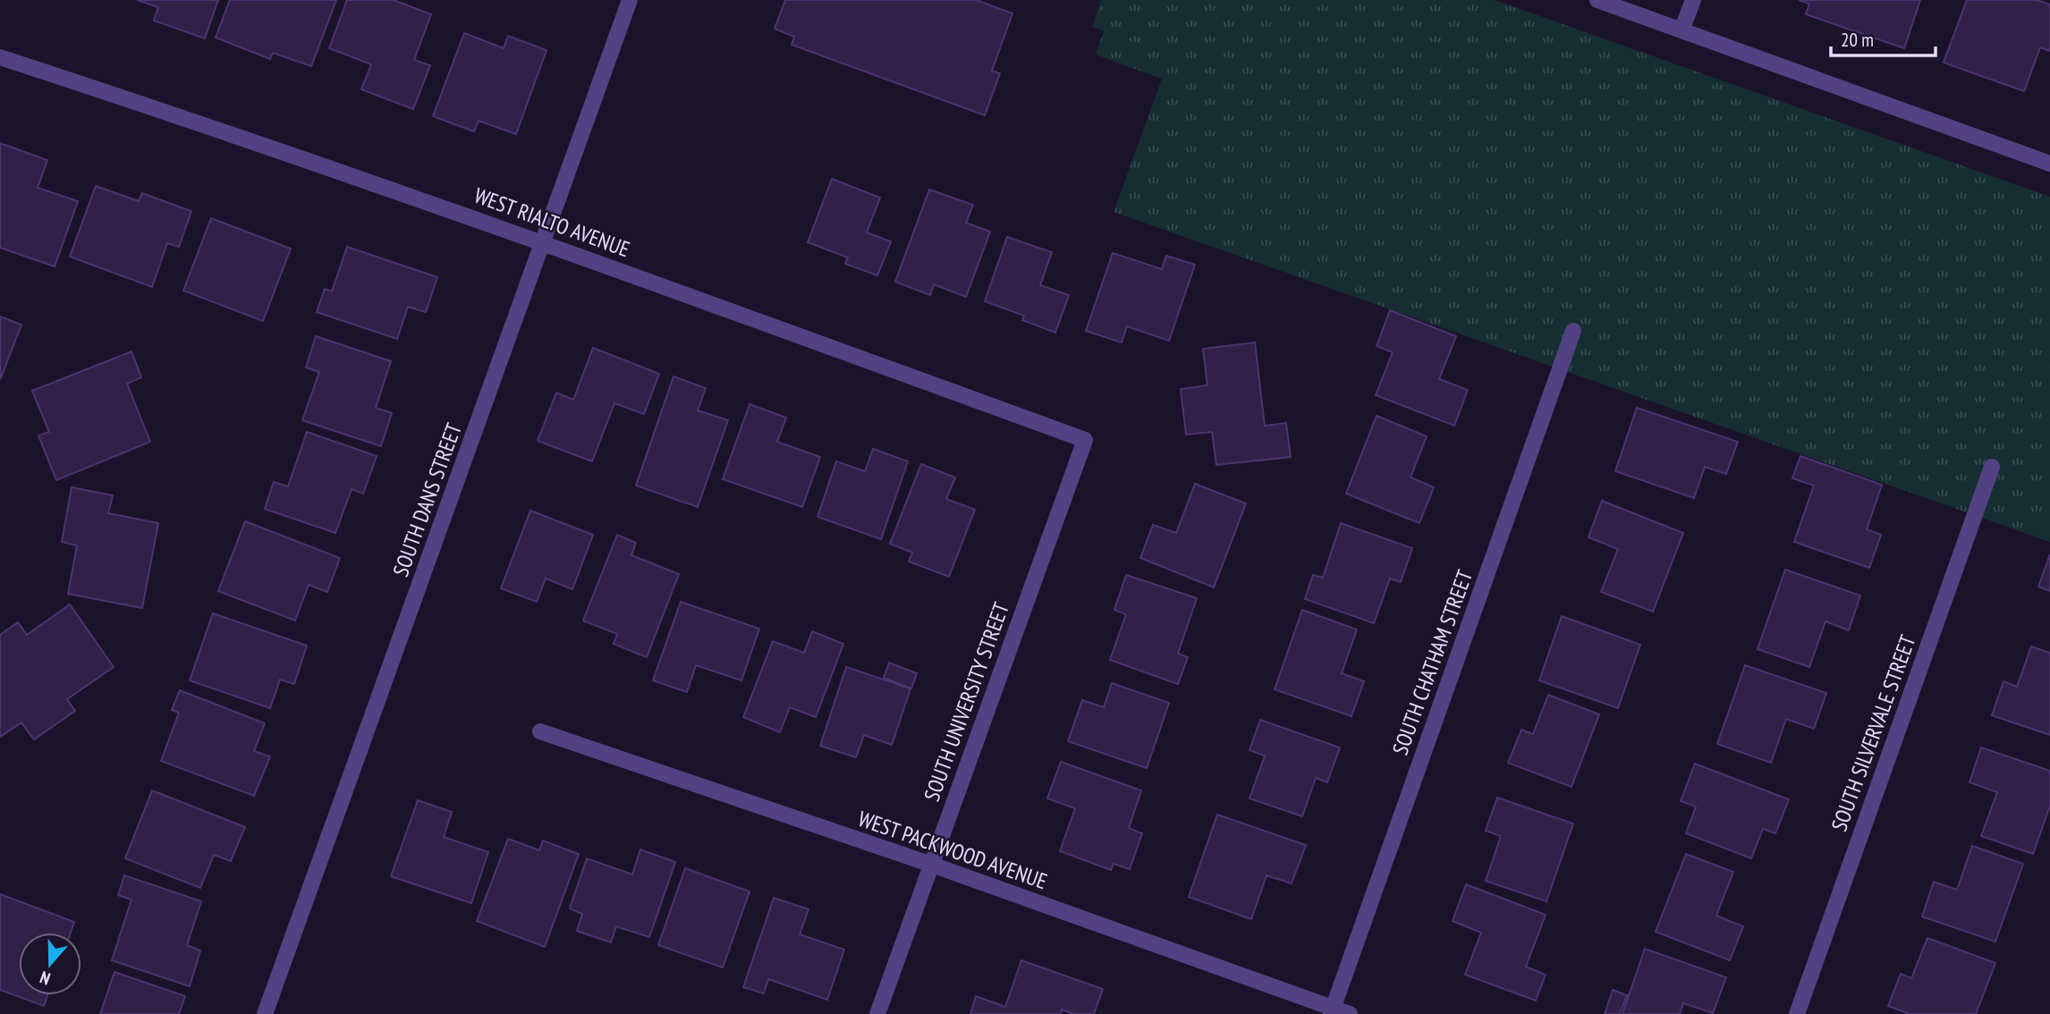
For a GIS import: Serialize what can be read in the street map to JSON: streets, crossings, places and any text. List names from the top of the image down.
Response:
{
  "streets": {
    "street": [
      "WEST RIALTO AVENUE",
      "SOUTH DANS STREET",
      "SOUTH CHATHAM STREET",
      "SOUTH UNIVERSITY STREET",
      "SOUTH SILVERVALE STREET",
      "WEST PACKWOOD AVENUE"
    ]
  },
  "crossings": [
    ["WEST RIALTO AVENUE", "SOUTH DANS STREET"],
    ["WEST RIALTO AVENUE", "SOUTH UNIVERSITY STREET"],
    ["SOUTH CHATHAM STREET", "WEST PACKWOOD AVENUE"],
    ["SOUTH UNIVERSITY STREET", "WEST PACKWOOD AVENUE"]
  ],
  "scale_bar": "20 m",
  "north": "bottom"
}
